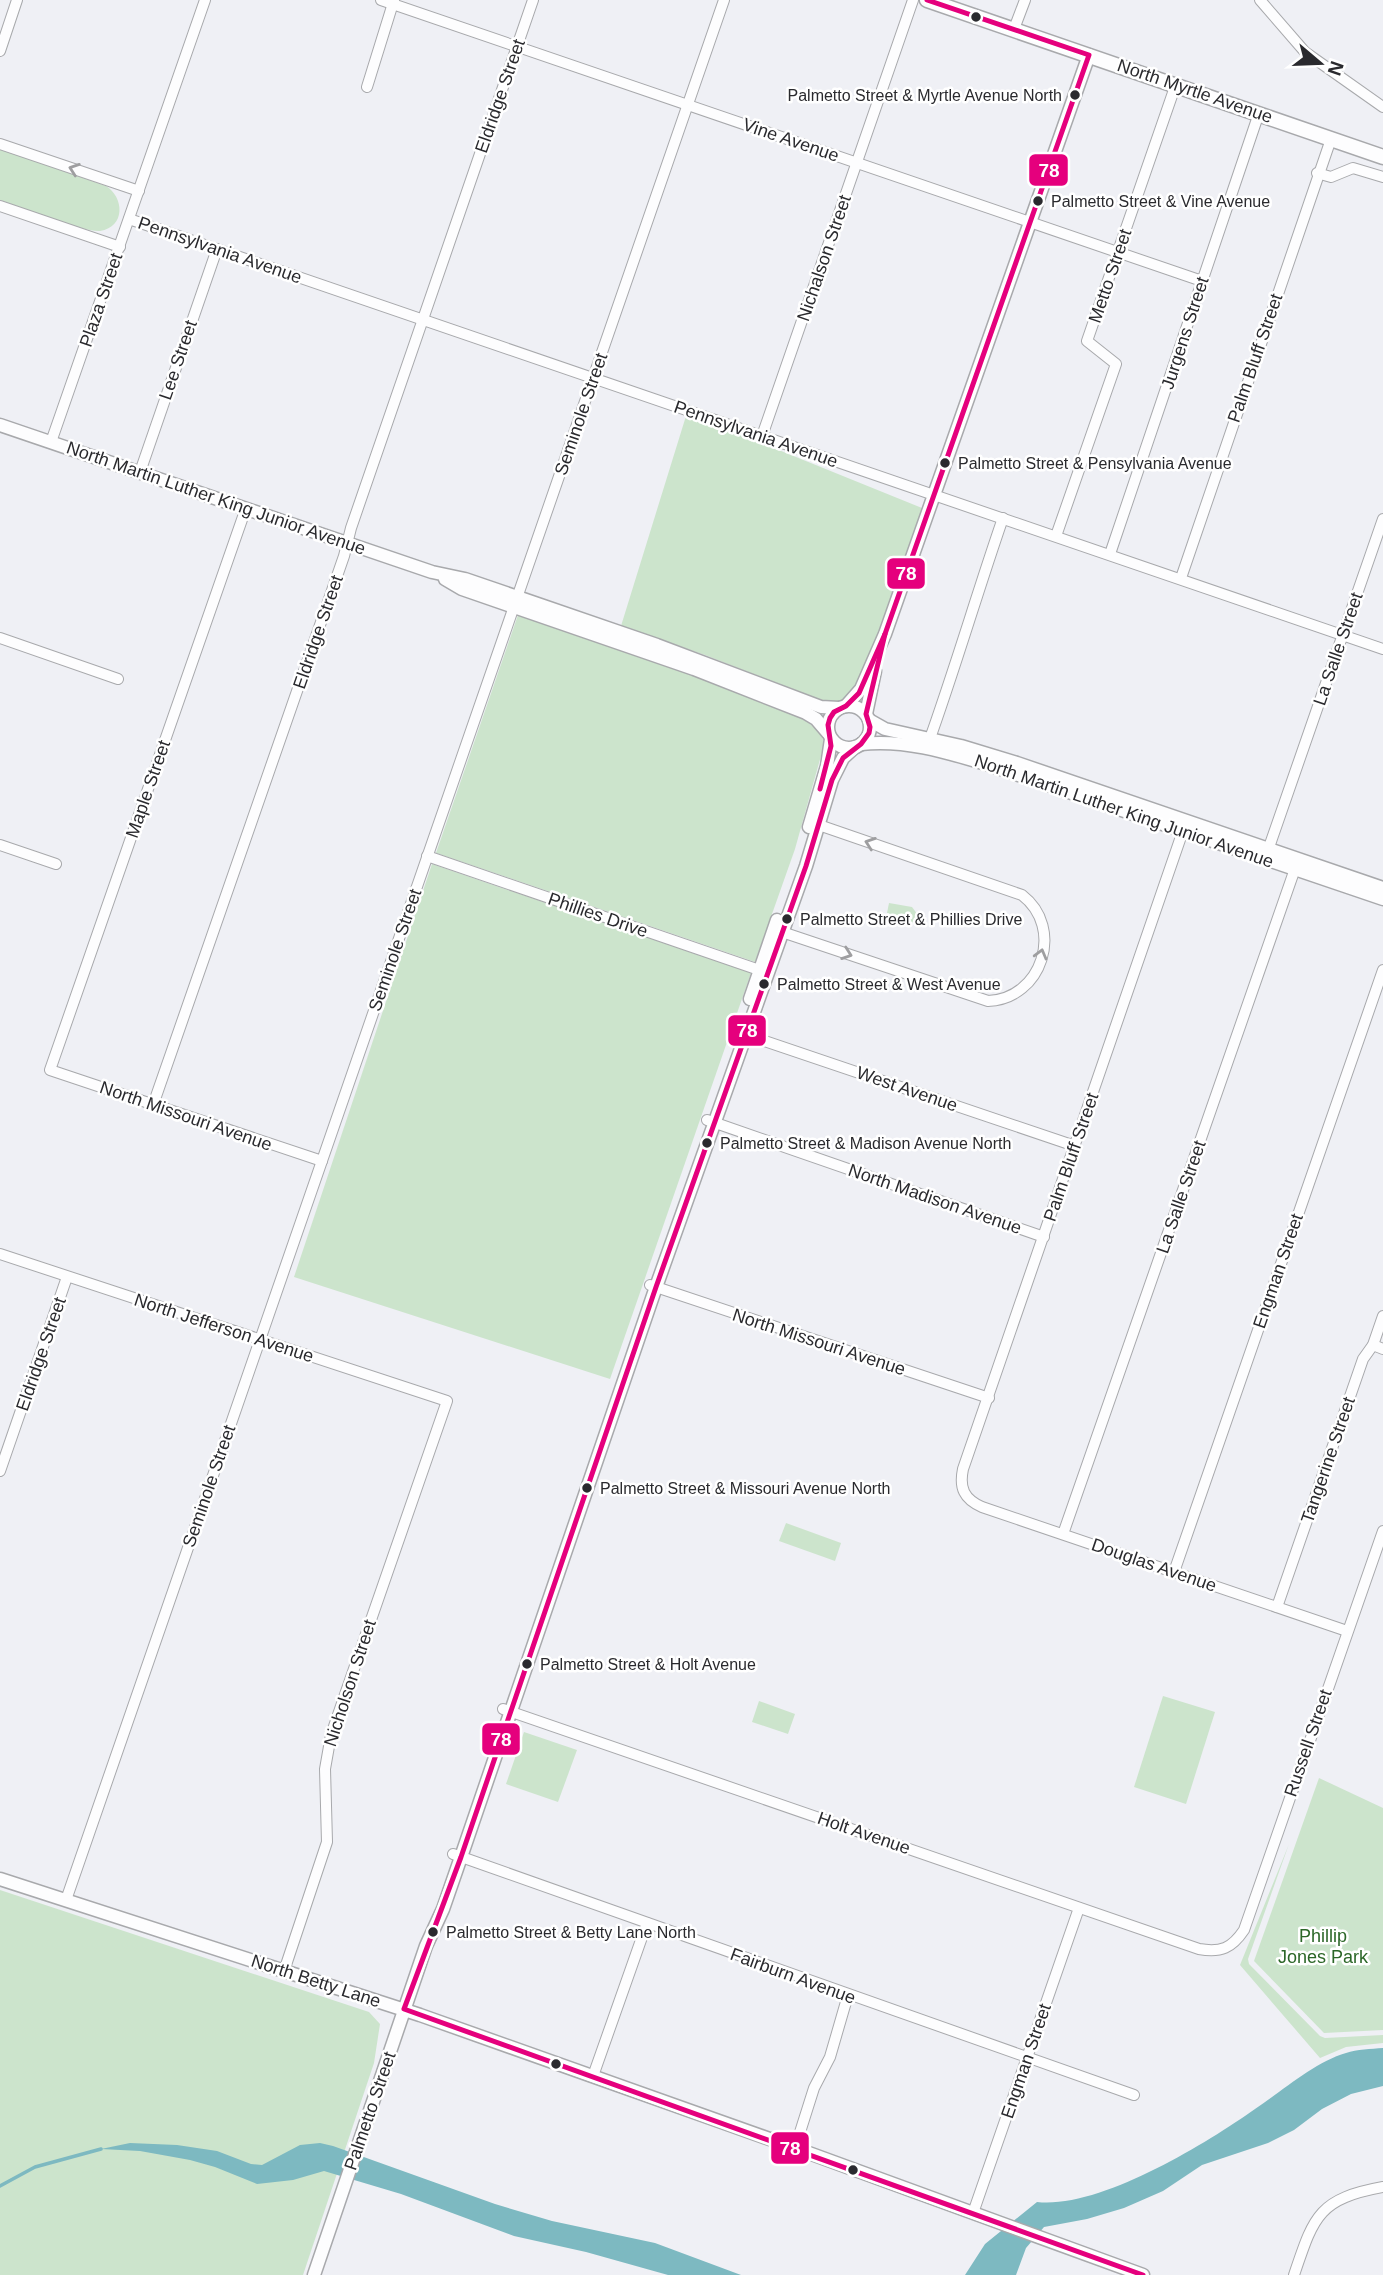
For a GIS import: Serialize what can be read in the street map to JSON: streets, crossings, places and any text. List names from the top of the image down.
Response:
{
  "streets": {
    "main road": ["North Myrtle Avenue"],
    "street": [
      "Eldridge Street",
      "Vine Avenue",
      "Pennsylvania Avenue",
      "Nichalson Street",
      "Metto Street",
      "Plaza Street",
      "Jurgens Street",
      "Palm Bluff Street",
      "Lee Street",
      "Seminole Street",
      "North Martin Luther King Junior Avenue",
      "La Salle Street",
      "Maple Street",
      "Phillies Drive",
      "West Avenue",
      "North Missouri Avenue",
      "North Madison Avenue",
      "Engman Street",
      "North Jefferson Avenue",
      "Tangerine Street",
      "Douglas Avenue",
      "Nicholson Street",
      "Russell Street",
      "Holt Avenue",
      "Fairburn Avenue",
      "North Betty Lane",
      "Palmetto Street"
    ]
  },
  "crossings": [
    ["North Myrtle Avenue", "Metto Street"],
    ["North Myrtle Avenue", "Jurgens Street"],
    ["North Myrtle Avenue", "Palm Bluff Street"],
    ["Eldridge Street", "Vine Avenue"],
    ["Eldridge Street", "Pennsylvania Avenue"],
    ["Eldridge Street", "North Martin Luther King Junior Avenue"],
    ["Eldridge Street", "North Missouri Avenue"],
    ["Eldridge Street", "North Jefferson Avenue"],
    ["Vine Avenue", "Nichalson Street"],
    ["Vine Avenue", "Metto Street"],
    ["Vine Avenue", "Jurgens Street"],
    ["Vine Avenue", "Seminole Street"],
    ["Pennsylvania Avenue", "Nichalson Street"],
    ["Pennsylvania Avenue", "Metto Street"],
    ["Pennsylvania Avenue", "Plaza Street"],
    ["Pennsylvania Avenue", "Jurgens Street"],
    ["Pennsylvania Avenue", "Palm Bluff Street"],
    ["Pennsylvania Avenue", "Lee Street"],
    ["Pennsylvania Avenue", "Seminole Street"],
    ["Pennsylvania Avenue", "La Salle Street"],
    ["Plaza Street", "North Martin Luther King Junior Avenue"],
    ["Palm Bluff Street", "North Martin Luther King Junior Avenue"],
    ["Palm Bluff Street", "West Avenue"],
    ["Palm Bluff Street", "North Missouri Avenue"],
    ["Palm Bluff Street", "North Madison Avenue"],
    ["Palm Bluff Street", "Douglas Avenue"],
    ["Lee Street", "North Martin Luther King Junior Avenue"],
    ["Seminole Street", "North Martin Luther King Junior Avenue"],
    ["Seminole Street", "Phillies Drive"],
    ["Seminole Street", "North Missouri Avenue"],
    ["Seminole Street", "North Jefferson Avenue"],
    ["Seminole Street", "North Betty Lane"],
    ["North Martin Luther King Junior Avenue", "La Salle Street"],
    ["North Martin Luther King Junior Avenue", "Maple Street"],
    ["North Martin Luther King Junior Avenue", "Palmetto Street"],
    ["La Salle Street", "Douglas Avenue"],
    ["Maple Street", "North Missouri Avenue"],
    ["Phillies Drive", "Palmetto Street"],
    ["West Avenue", "Palmetto Street"],
    ["North Missouri Avenue", "Palmetto Street"],
    ["North Madison Avenue", "Palmetto Street"],
    ["Engman Street", "Douglas Avenue"],
    ["Engman Street", "Holt Avenue"],
    ["Engman Street", "Fairburn Avenue"],
    ["Engman Street", "North Betty Lane"],
    ["North Jefferson Avenue", "Nicholson Street"],
    ["Tangerine Street", "Douglas Avenue"],
    ["Douglas Avenue", "Russell Street"],
    ["Nicholson Street", "North Betty Lane"],
    ["Russell Street", "Holt Avenue"],
    ["Holt Avenue", "Palmetto Street"],
    ["Fairburn Avenue", "Palmetto Street"],
    ["North Betty Lane", "Palmetto Street"]
  ],
  "parks": ["Phillip Jones Park"],
  "places": [
    "Palmetto Street & Myrtle Avenue North",
    "Palmetto Street & Vine Avenue",
    "Palmetto Street & Pensylvania Avenue",
    "Palmetto Street & Phillies Drive",
    "Palmetto Street & West Avenue",
    "Palmetto Street & Madison Avenue North",
    "Palmetto Street & Missouri Avenue North",
    "Palmetto Street & Holt Avenue",
    "Palmetto Street & Betty Lane North"
  ],
  "lines": ["transit line 78"],
  "north": "right"
}
